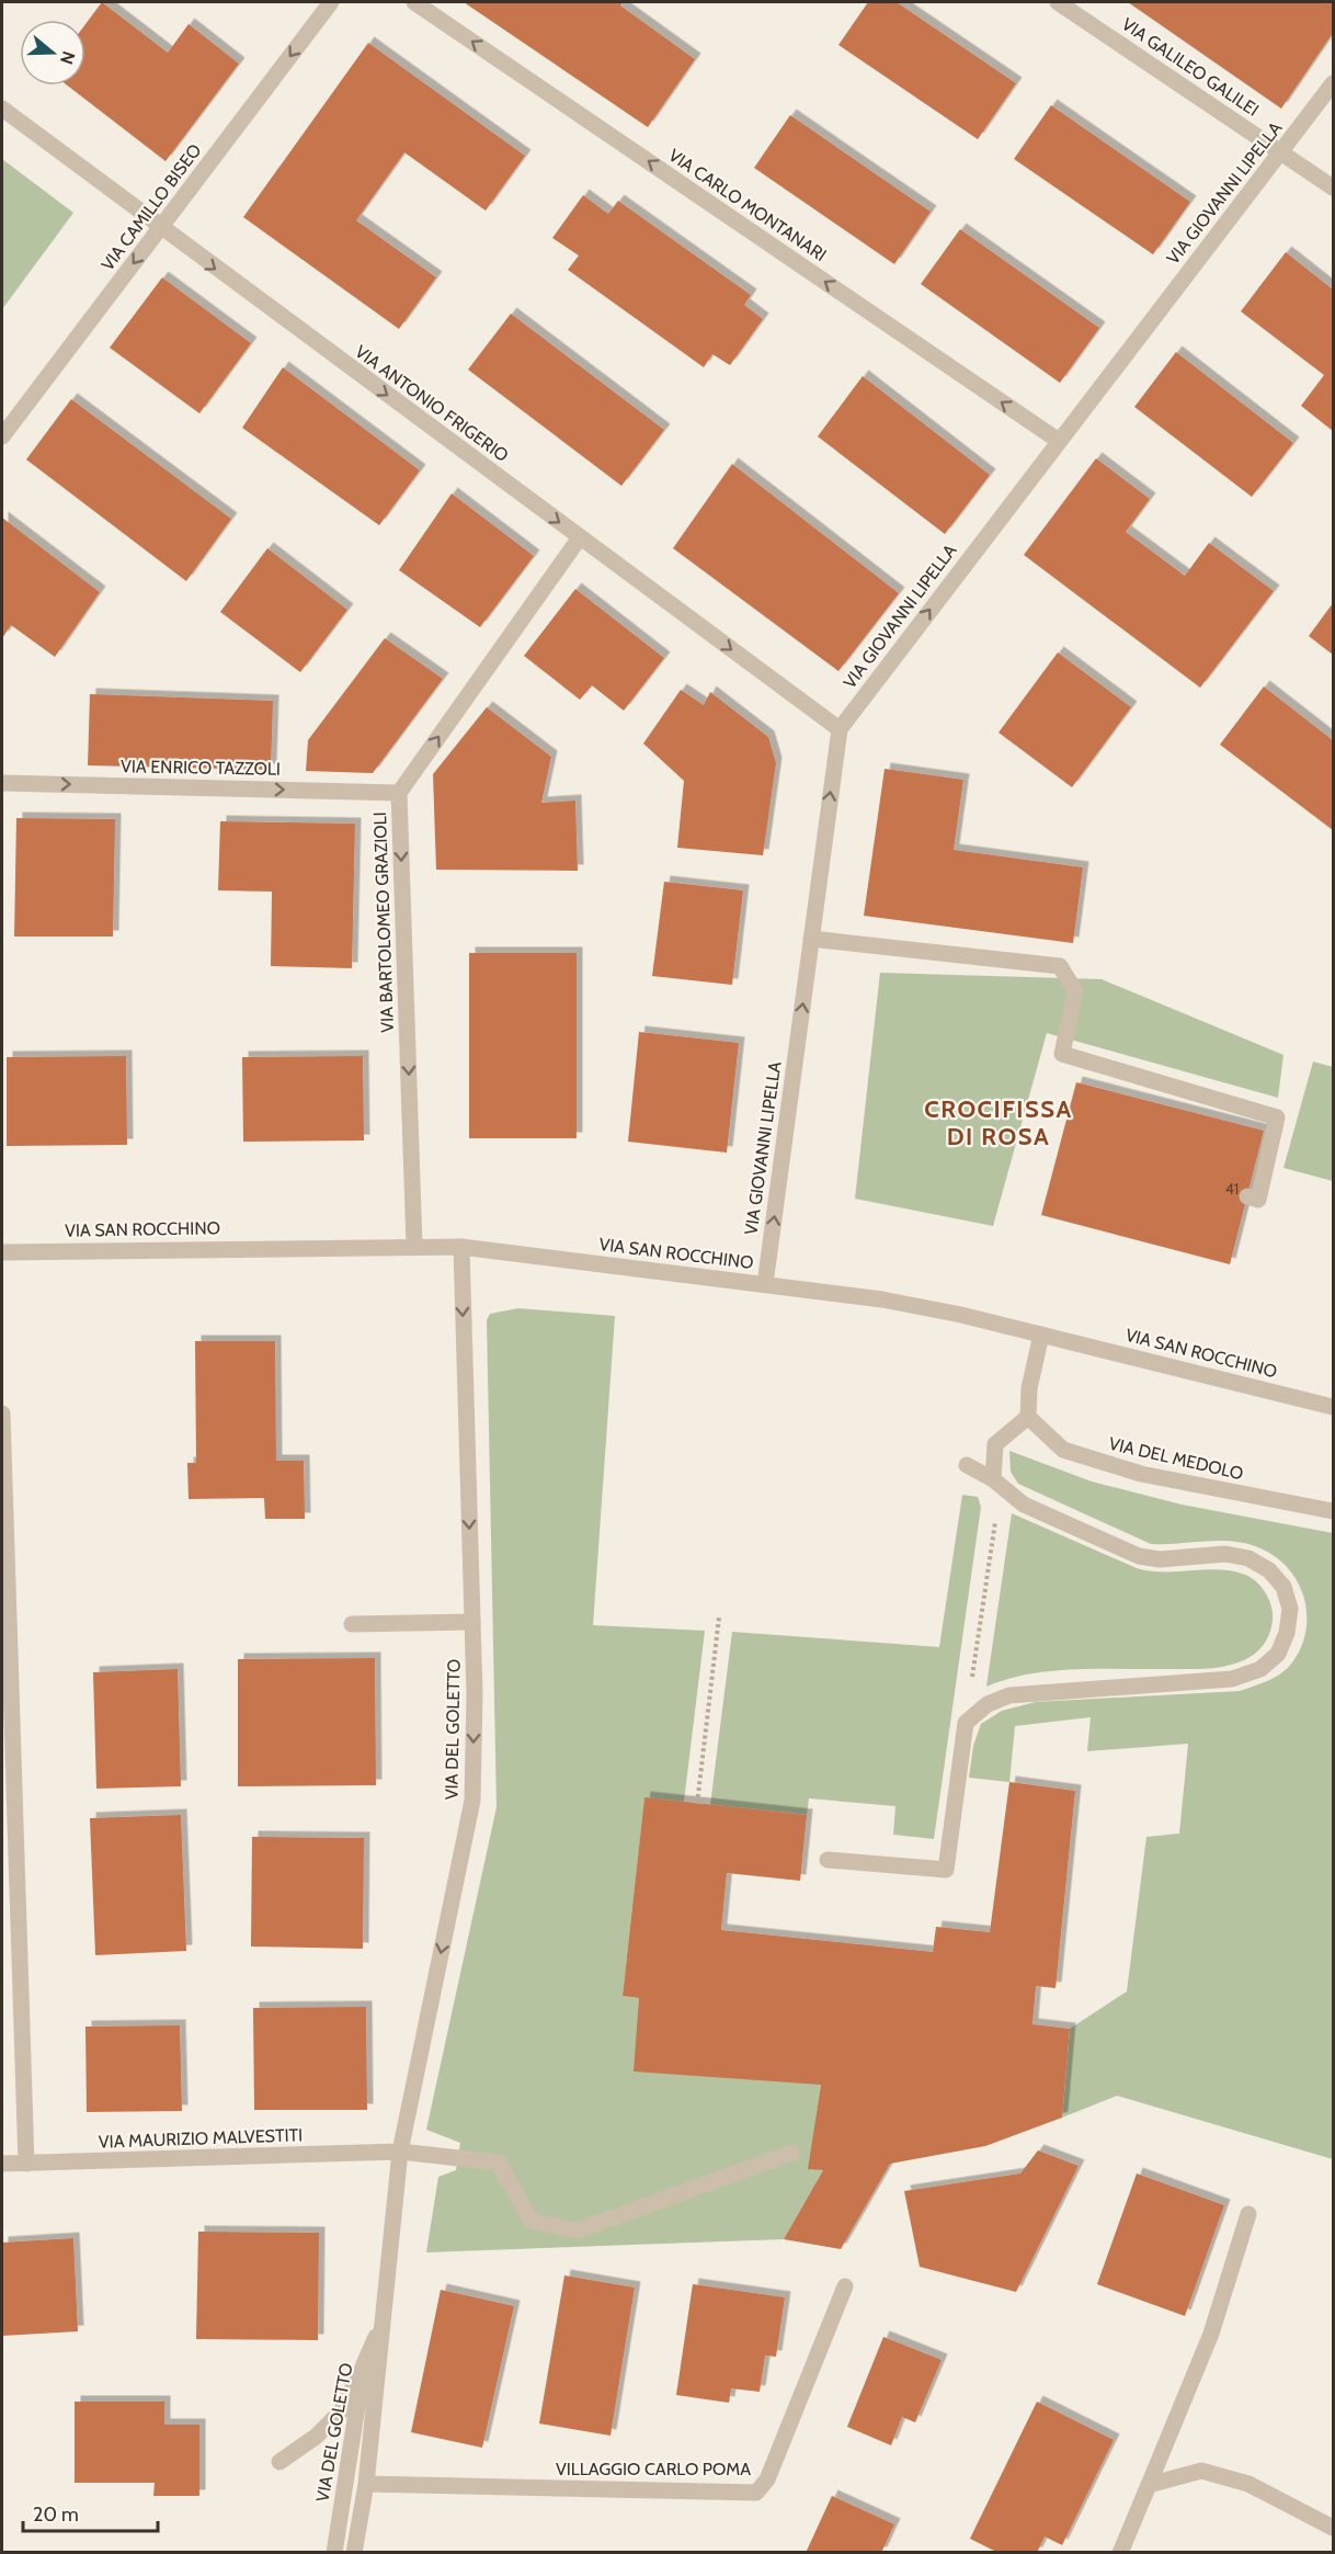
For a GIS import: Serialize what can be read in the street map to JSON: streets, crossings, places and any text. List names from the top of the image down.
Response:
{
  "streets": {
    "street": [
      "VIA GALILEO GALILEI",
      "VIA GIOVANNI LIPELLA",
      "VIA CARLO MONTANARI",
      "VIA CAMILLO BISEO",
      "VIA ANTONIO FRIGERIO",
      "VIA ENRICO TAZZOLI",
      "VIA BARTOLOMEO GRAZIOLI",
      "VIA SAN ROCCHINO",
      "VIA DEL MEDOLO",
      "VIA DEL GOLETTO",
      "VIA MAURIZIO MALVESTITI",
      "VILLAGGIO CARLO POMA"
    ]
  },
  "crossings": [
    ["VIA GALILEO GALILEI", "VIA GIOVANNI LIPELLA"],
    ["VIA GIOVANNI LIPELLA", "VIA CARLO MONTANARI"],
    ["VIA GIOVANNI LIPELLA", "VIA ANTONIO FRIGERIO"],
    ["VIA GIOVANNI LIPELLA", "VIA SAN ROCCHINO"],
    ["VIA CAMILLO BISEO", "VIA ANTONIO FRIGERIO"],
    ["VIA ANTONIO FRIGERIO", "VIA BARTOLOMEO GRAZIOLI"],
    ["VIA ENRICO TAZZOLI", "VIA BARTOLOMEO GRAZIOLI"],
    ["VIA BARTOLOMEO GRAZIOLI", "VIA SAN ROCCHINO"],
    ["VIA SAN ROCCHINO", "VIA DEL GOLETTO"],
    ["VIA DEL GOLETTO", "VIA MAURIZIO MALVESTITI"],
    ["VIA DEL GOLETTO", "VILLAGGIO CARLO POMA"]
  ],
  "one_way": [
    "VIA GIOVANNI LIPELLA",
    "VIA CARLO MONTANARI",
    "VIA CAMILLO BISEO",
    "VIA ANTONIO FRIGERIO",
    "VIA ENRICO TAZZOLI",
    "VIA DEL GOLETTO"
  ],
  "districts": ["CROCIFISSA DI ROSA"],
  "house_numbers": ["41"],
  "scale_bar": "20 m",
  "north": "right"
}
